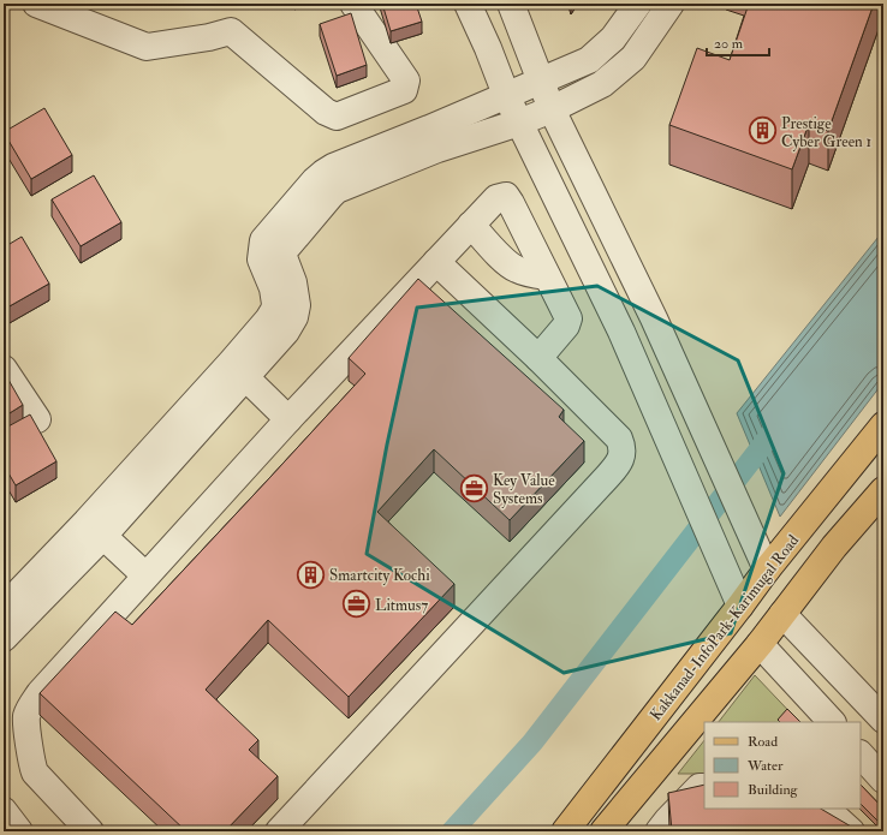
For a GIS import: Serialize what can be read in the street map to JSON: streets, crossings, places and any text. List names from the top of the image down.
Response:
{
  "streets": {
    "main road": ["Kakkanad-InfoPark-Karimugal Road"]
  },
  "places": {
    "building": ["Prestige Cyber Green 1", "Smartcity Kochi"],
    "office": ["Key Value Systems", "Litmus7"]
  },
  "legend": ["Road", "Water", "Building"],
  "scale_bar": "20 m"
}
